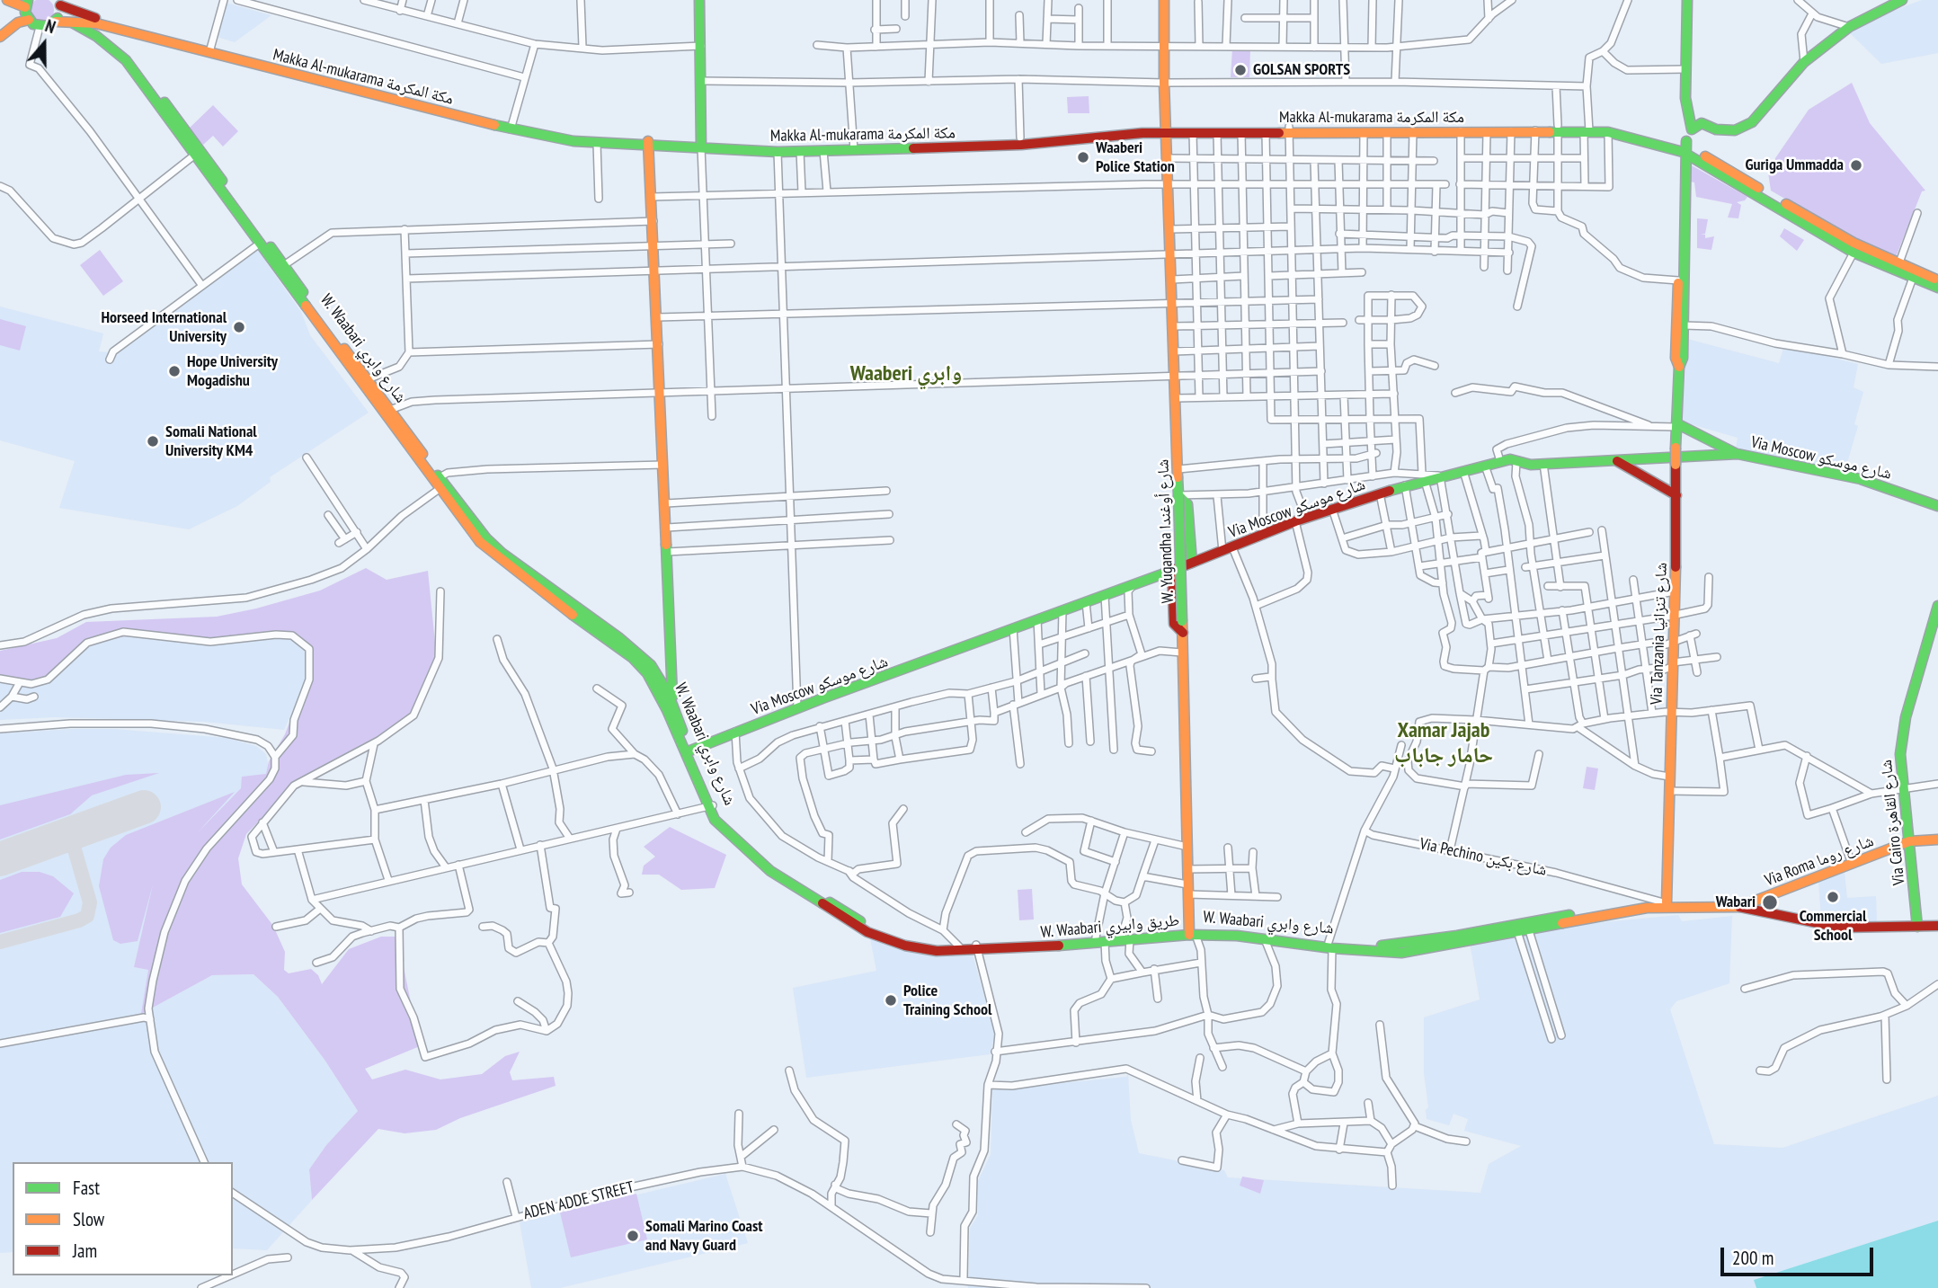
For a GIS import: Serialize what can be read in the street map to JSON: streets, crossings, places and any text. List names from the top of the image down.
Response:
{
  "streets": {
    "main road": [
      "Makka Al-mukarama مكة المكرمة",
      "W. Waabari شارع وابري",
      "Via Moscow شارع موسكو",
      "W. Yugandha شارع أوغندا",
      "Via Tanzania شارع تنزانيا",
      "Via Cairo شارع القاهرة",
      "Via Roma شارع روما",
      "W. Waabari طريق وابيري"
    ],
    "street": ["Via Pechino شارع بكين", "ADEN ADDE STREET"]
  },
  "crossings": [
    ["Makka Al-mukarama مكة المكرمة", "W. Waabari شارع وابري"],
    ["Makka Al-mukarama مكة المكرمة", "W. Yugandha شارع أوغندا"],
    ["Makka Al-mukarama مكة المكرمة", "Via Tanzania شارع تنزانيا"],
    ["W. Waabari شارع وابري", "Via Moscow شارع موسكو"],
    ["W. Waabari شارع وابري", "W. Yugandha شارع أوغندا"],
    ["W. Waabari شارع وابري", "W. Waabari طريق وابيري"],
    ["W. Yugandha شارع أوغندا", "W. Waabari طريق وابيري"],
    ["Via Tanzania شارع تنزانيا", "Via Pechino شارع بكين"],
    ["Via Cairo شارع القاهرة", "Via Roma شارع روما"],
    ["Via Roma شارع روما", "W. Waabari طريق وابيري"]
  ],
  "districts": ["Waaberi وابري", "Xamar Jajab حامار جاباب"],
  "places": [
    "GOLSAN SPORTS",
    "Waaberi Police Station",
    "Guriga Ummadda",
    "Horseed International University",
    "Hope University Mogadishu",
    "Somali National University KM4",
    "Commercial School",
    "Wabari",
    "Police Training School",
    "Somali Marino Coast and Navy Guard"
  ],
  "legend": ["Fast", "Slow", "Jam"],
  "scale_bar": "200 m",
  "north": "top"
}
